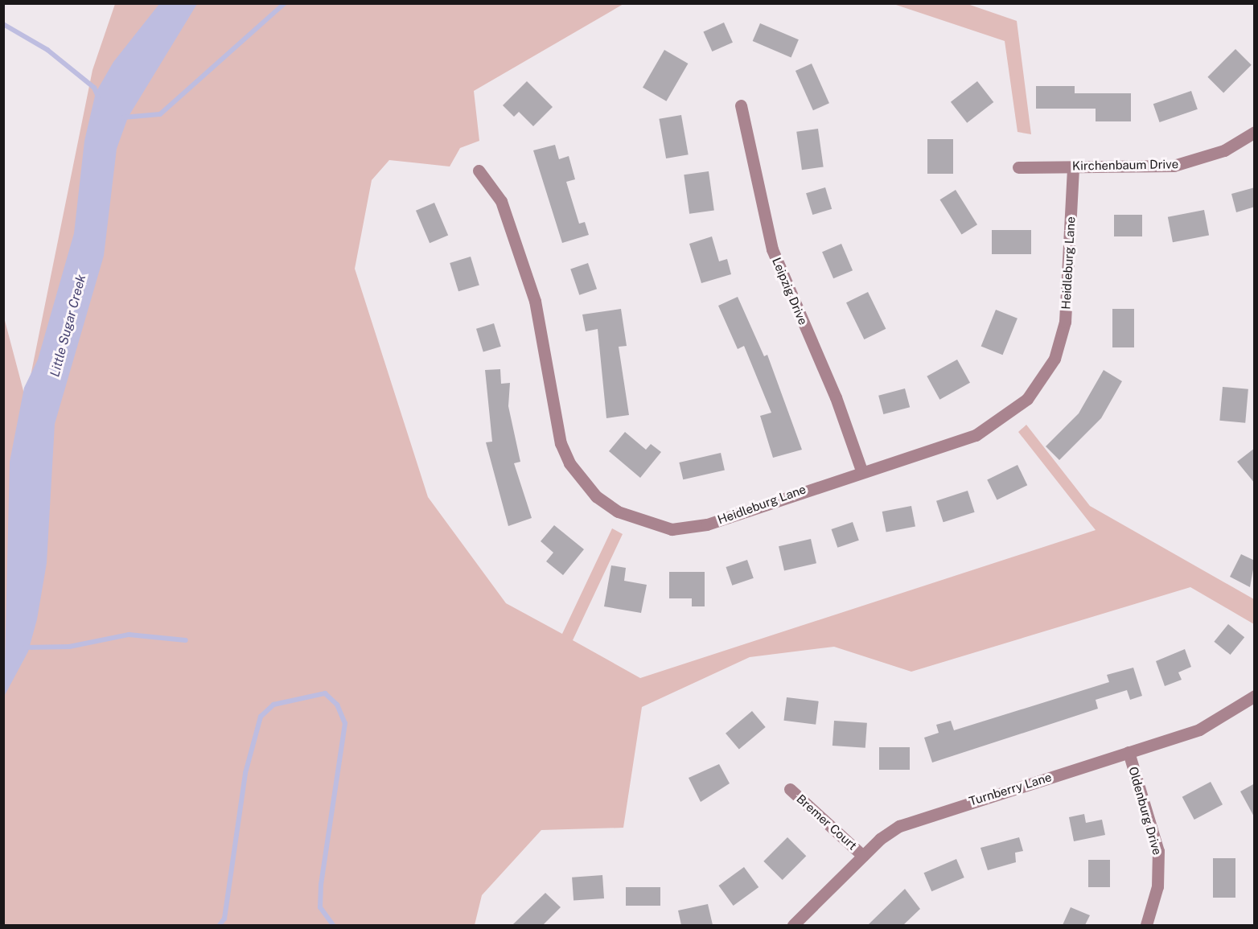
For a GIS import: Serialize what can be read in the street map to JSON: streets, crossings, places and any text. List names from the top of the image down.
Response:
{
  "streets": {
    "street": [
      "Kirchenbaum Drive",
      "Heidleburg Lane",
      "Leipzig Drive",
      "Turnberry Lane",
      "Oldenburg Drive",
      "Bremer Court"
    ]
  },
  "crossings": [
    ["Kirchenbaum Drive", "Heidleburg Lane"],
    ["Heidleburg Lane", "Leipzig Drive"],
    ["Turnberry Lane", "Oldenburg Drive"],
    ["Turnberry Lane", "Bremer Court"]
  ],
  "water": ["Little Sugar Creek"]
}
